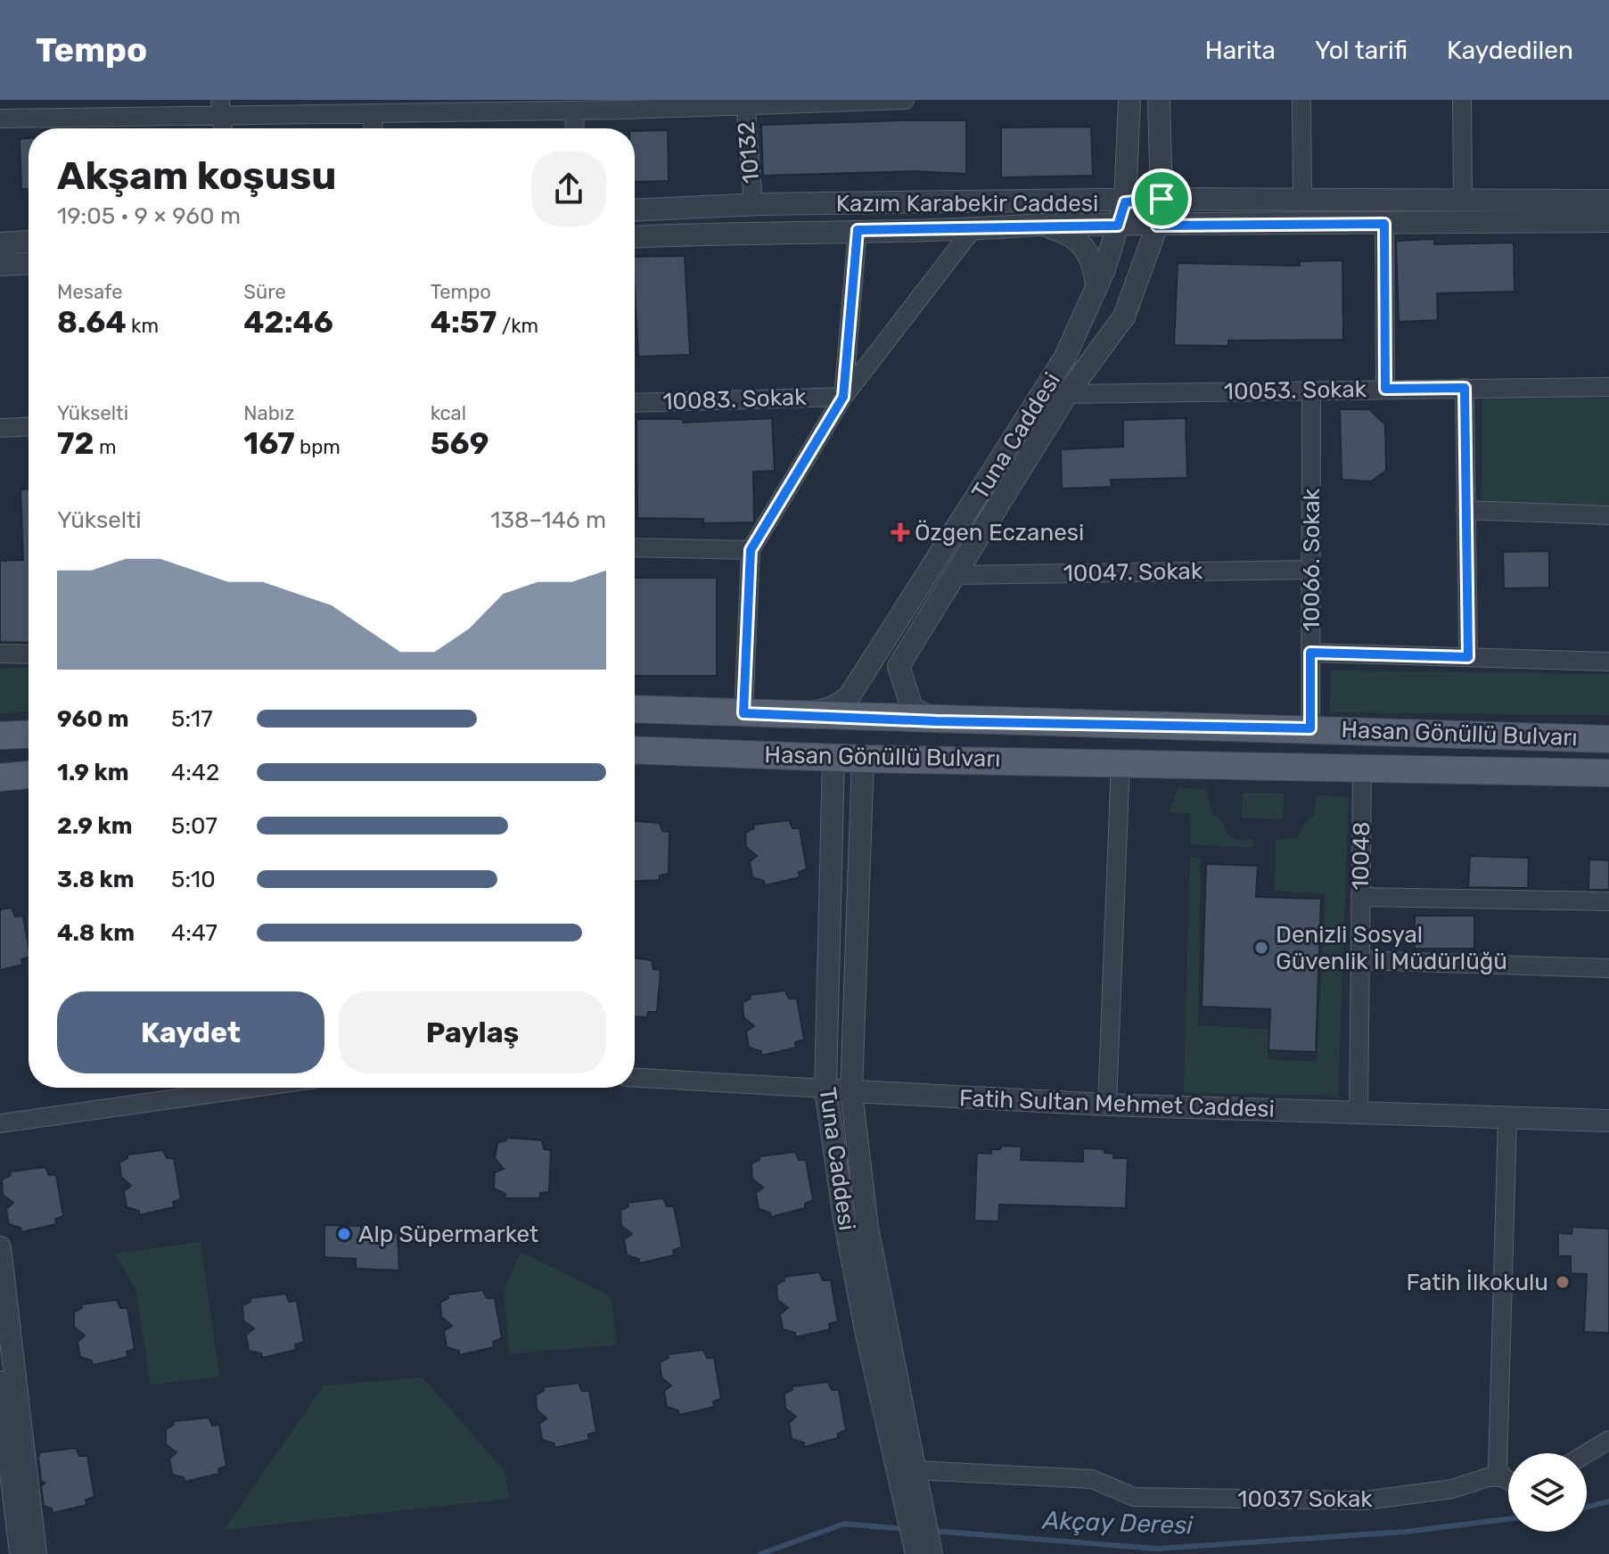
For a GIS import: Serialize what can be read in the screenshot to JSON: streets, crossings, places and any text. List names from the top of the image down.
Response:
{
  "streets": {
    "main road": ["Hasan Gönüllü Bulvarı"],
    "street": [
      "10132",
      "Kazım Karabekir Caddesi",
      "10053. Sokak",
      "10083. Sokak",
      "Tuna Caddesi",
      "10066. Sokak",
      "10047. Sokak",
      "10048",
      "Fatih Sultan Mehmet Caddesi",
      "10037 Sokak"
    ]
  },
  "crossings": [
    ["10132", "Kazım Karabekir Caddesi"],
    ["Kazım Karabekir Caddesi", "Tuna Caddesi"],
    ["10053. Sokak", "Tuna Caddesi"],
    ["10053. Sokak", "10066. Sokak"],
    ["Tuna Caddesi", "10047. Sokak"],
    ["Tuna Caddesi", "Hasan Gönüllü Bulvarı"],
    ["Tuna Caddesi", "Fatih Sultan Mehmet Caddesi"],
    ["Tuna Caddesi", "10037 Sokak"],
    ["10066. Sokak", "10047. Sokak"],
    ["10066. Sokak", "Hasan Gönüllü Bulvarı"],
    ["Hasan Gönüllü Bulvarı", "10048"],
    ["10048", "Fatih Sultan Mehmet Caddesi"]
  ],
  "water": ["Akçay Deresi"],
  "places": {
    "health": ["Özgen Eczanesi"],
    "other": ["Denizli Sosyal Güvenlik İl Müdürlüğü", "Alp Süpermarket", "Fatih İlkokulu"]
  },
  "page": {
    "header": "Tempo",
    "nav": ["Harita", "Yol tarifi", "Kaydedilen"],
    "heading": ["Akşam koşusu", "19:05 · 9 × 960 m"],
    "stats": [
      ["Mesafe", "8.64 km"],
      ["Süre", "42:46"],
      ["Tempo", "4:57 /km"],
      ["Yükselti", "72 m"],
      ["Nabız", "167 bpm"],
      ["kcal", "569"]
    ],
    "chart": ["Yükselti", "138–146 m"],
    "list": [
      {
        "name": "960 m",
        "note": "5:17"
      },
      {
        "name": "1.9 km",
        "note": "4:42"
      },
      {
        "name": "2.9 km",
        "note": "5:07"
      },
      {
        "name": "3.8 km",
        "note": "5:10"
      },
      {
        "name": "4.8 km",
        "note": "4:47"
      }
    ],
    "buttons": ["Kaydet", "Paylaş"]
  }
}
